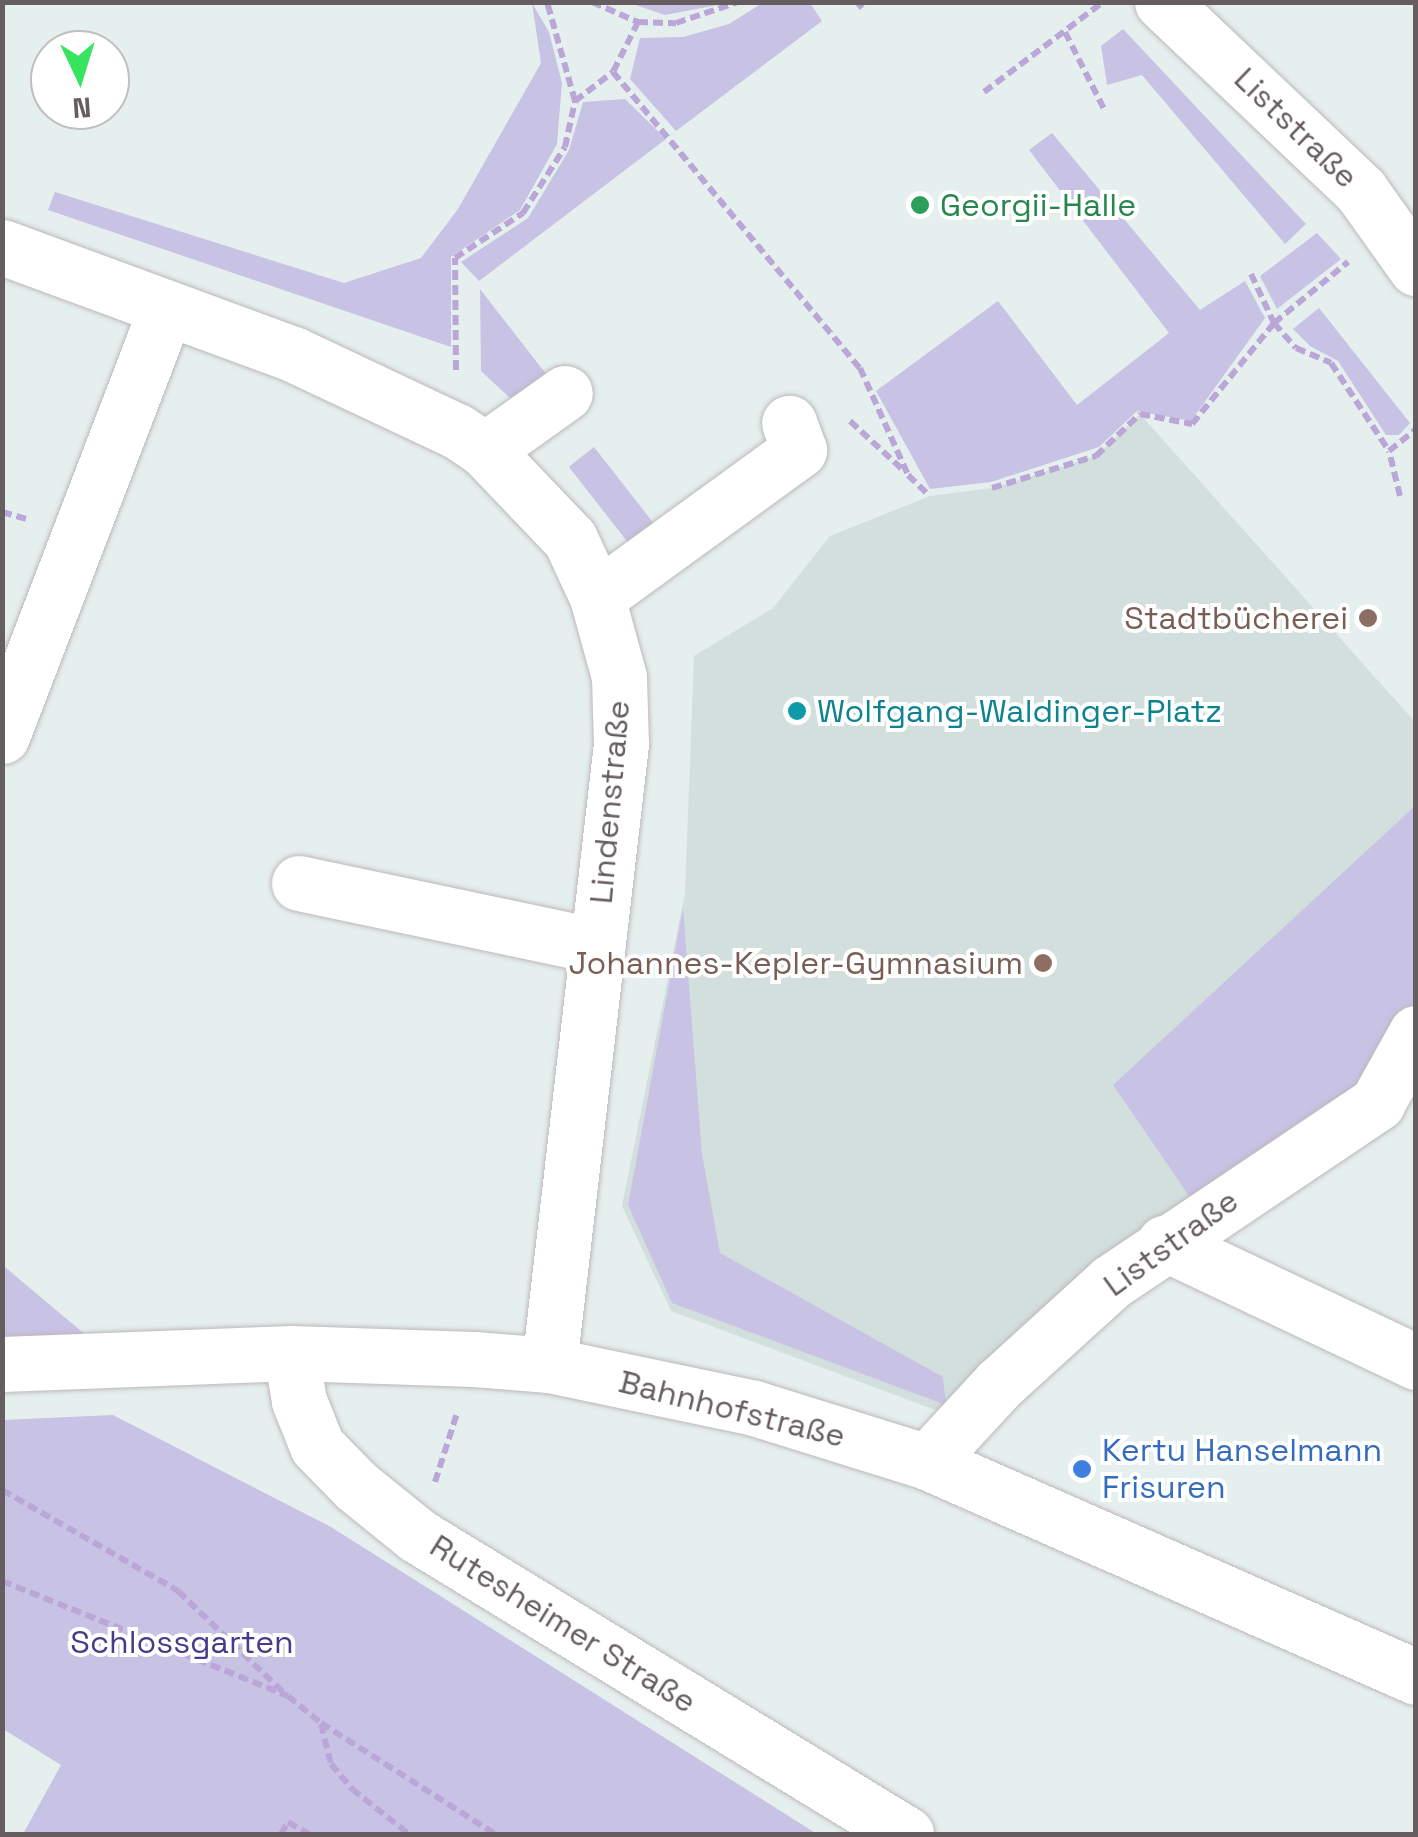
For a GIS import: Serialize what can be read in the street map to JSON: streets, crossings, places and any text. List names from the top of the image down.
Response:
{
  "streets": {
    "street": [
      "Liststraße",
      "Lindenstraße",
      "Bahnhofstraße",
      "Rutesheimer Straße"
    ]
  },
  "crossings": [
    ["Liststraße", "Bahnhofstraße"],
    ["Lindenstraße", "Bahnhofstraße"],
    ["Bahnhofstraße", "Rutesheimer Straße"]
  ],
  "parks": ["Schlossgarten"],
  "places": [
    "Georgii-Halle",
    "Stadtbücherei",
    "Wolfgang-Waldinger-Platz",
    "Johannes-Kepler-Gymnasium",
    "Kertu Hanselmann Frisuren"
  ],
  "north": "bottom"
}
